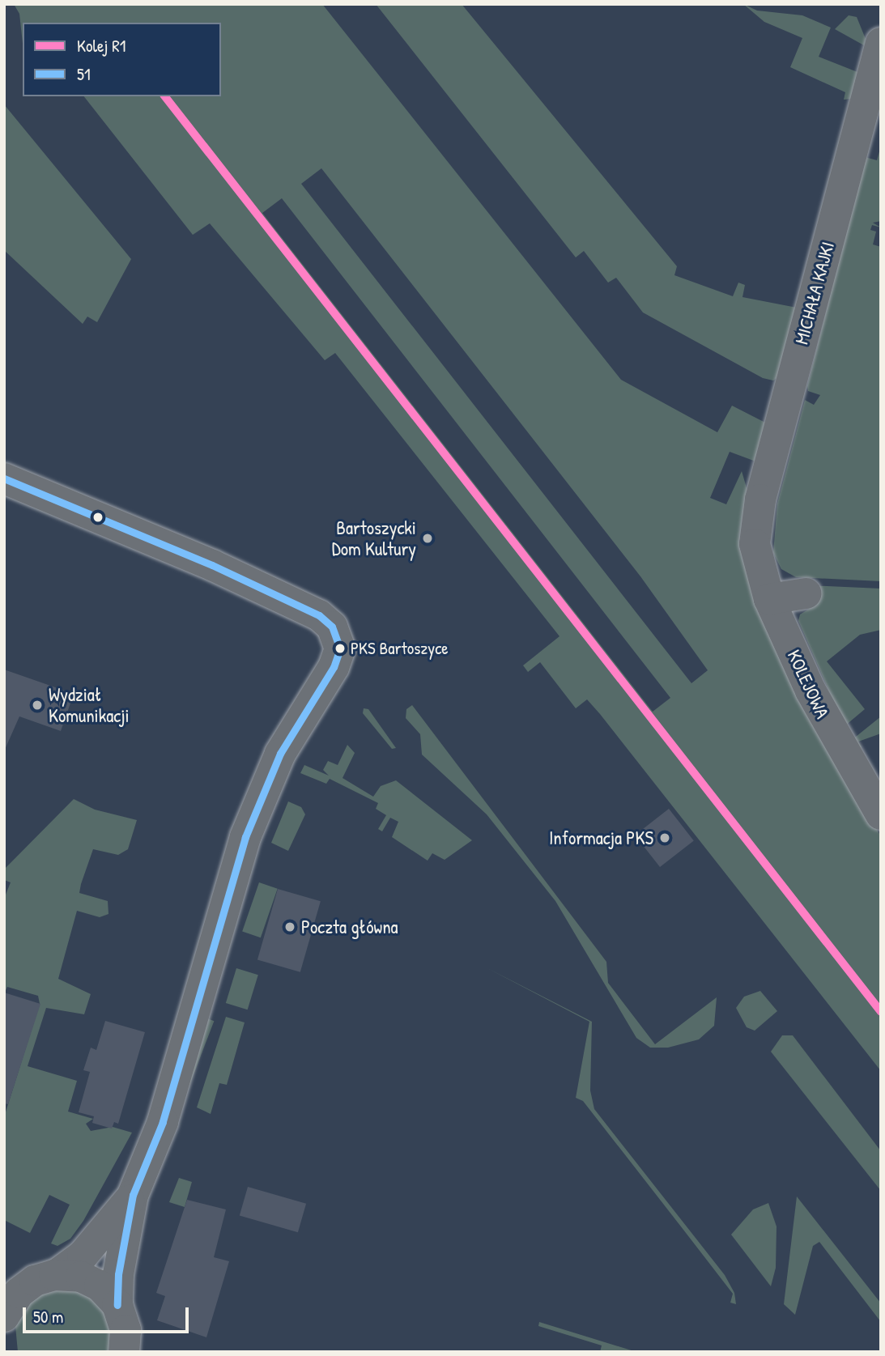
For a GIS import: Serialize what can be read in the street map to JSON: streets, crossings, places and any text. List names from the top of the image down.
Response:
{
  "streets": {
    "street": ["MICHAŁA KAJKI", "KOLEJOWA"]
  },
  "crossings": [
    ["MICHAŁA KAJKI", "KOLEJOWA"]
  ],
  "places": [
    "Bartoszycki Dom Kultury",
    "PKS Bartoszyce",
    "Wydział Komunikacji",
    "Informacja PKS",
    "Poczta główna"
  ],
  "lines": ["rail line R1", "transit line 51"],
  "legend": ["Kolej R1", "51"],
  "scale_bar": "50 m"
}
